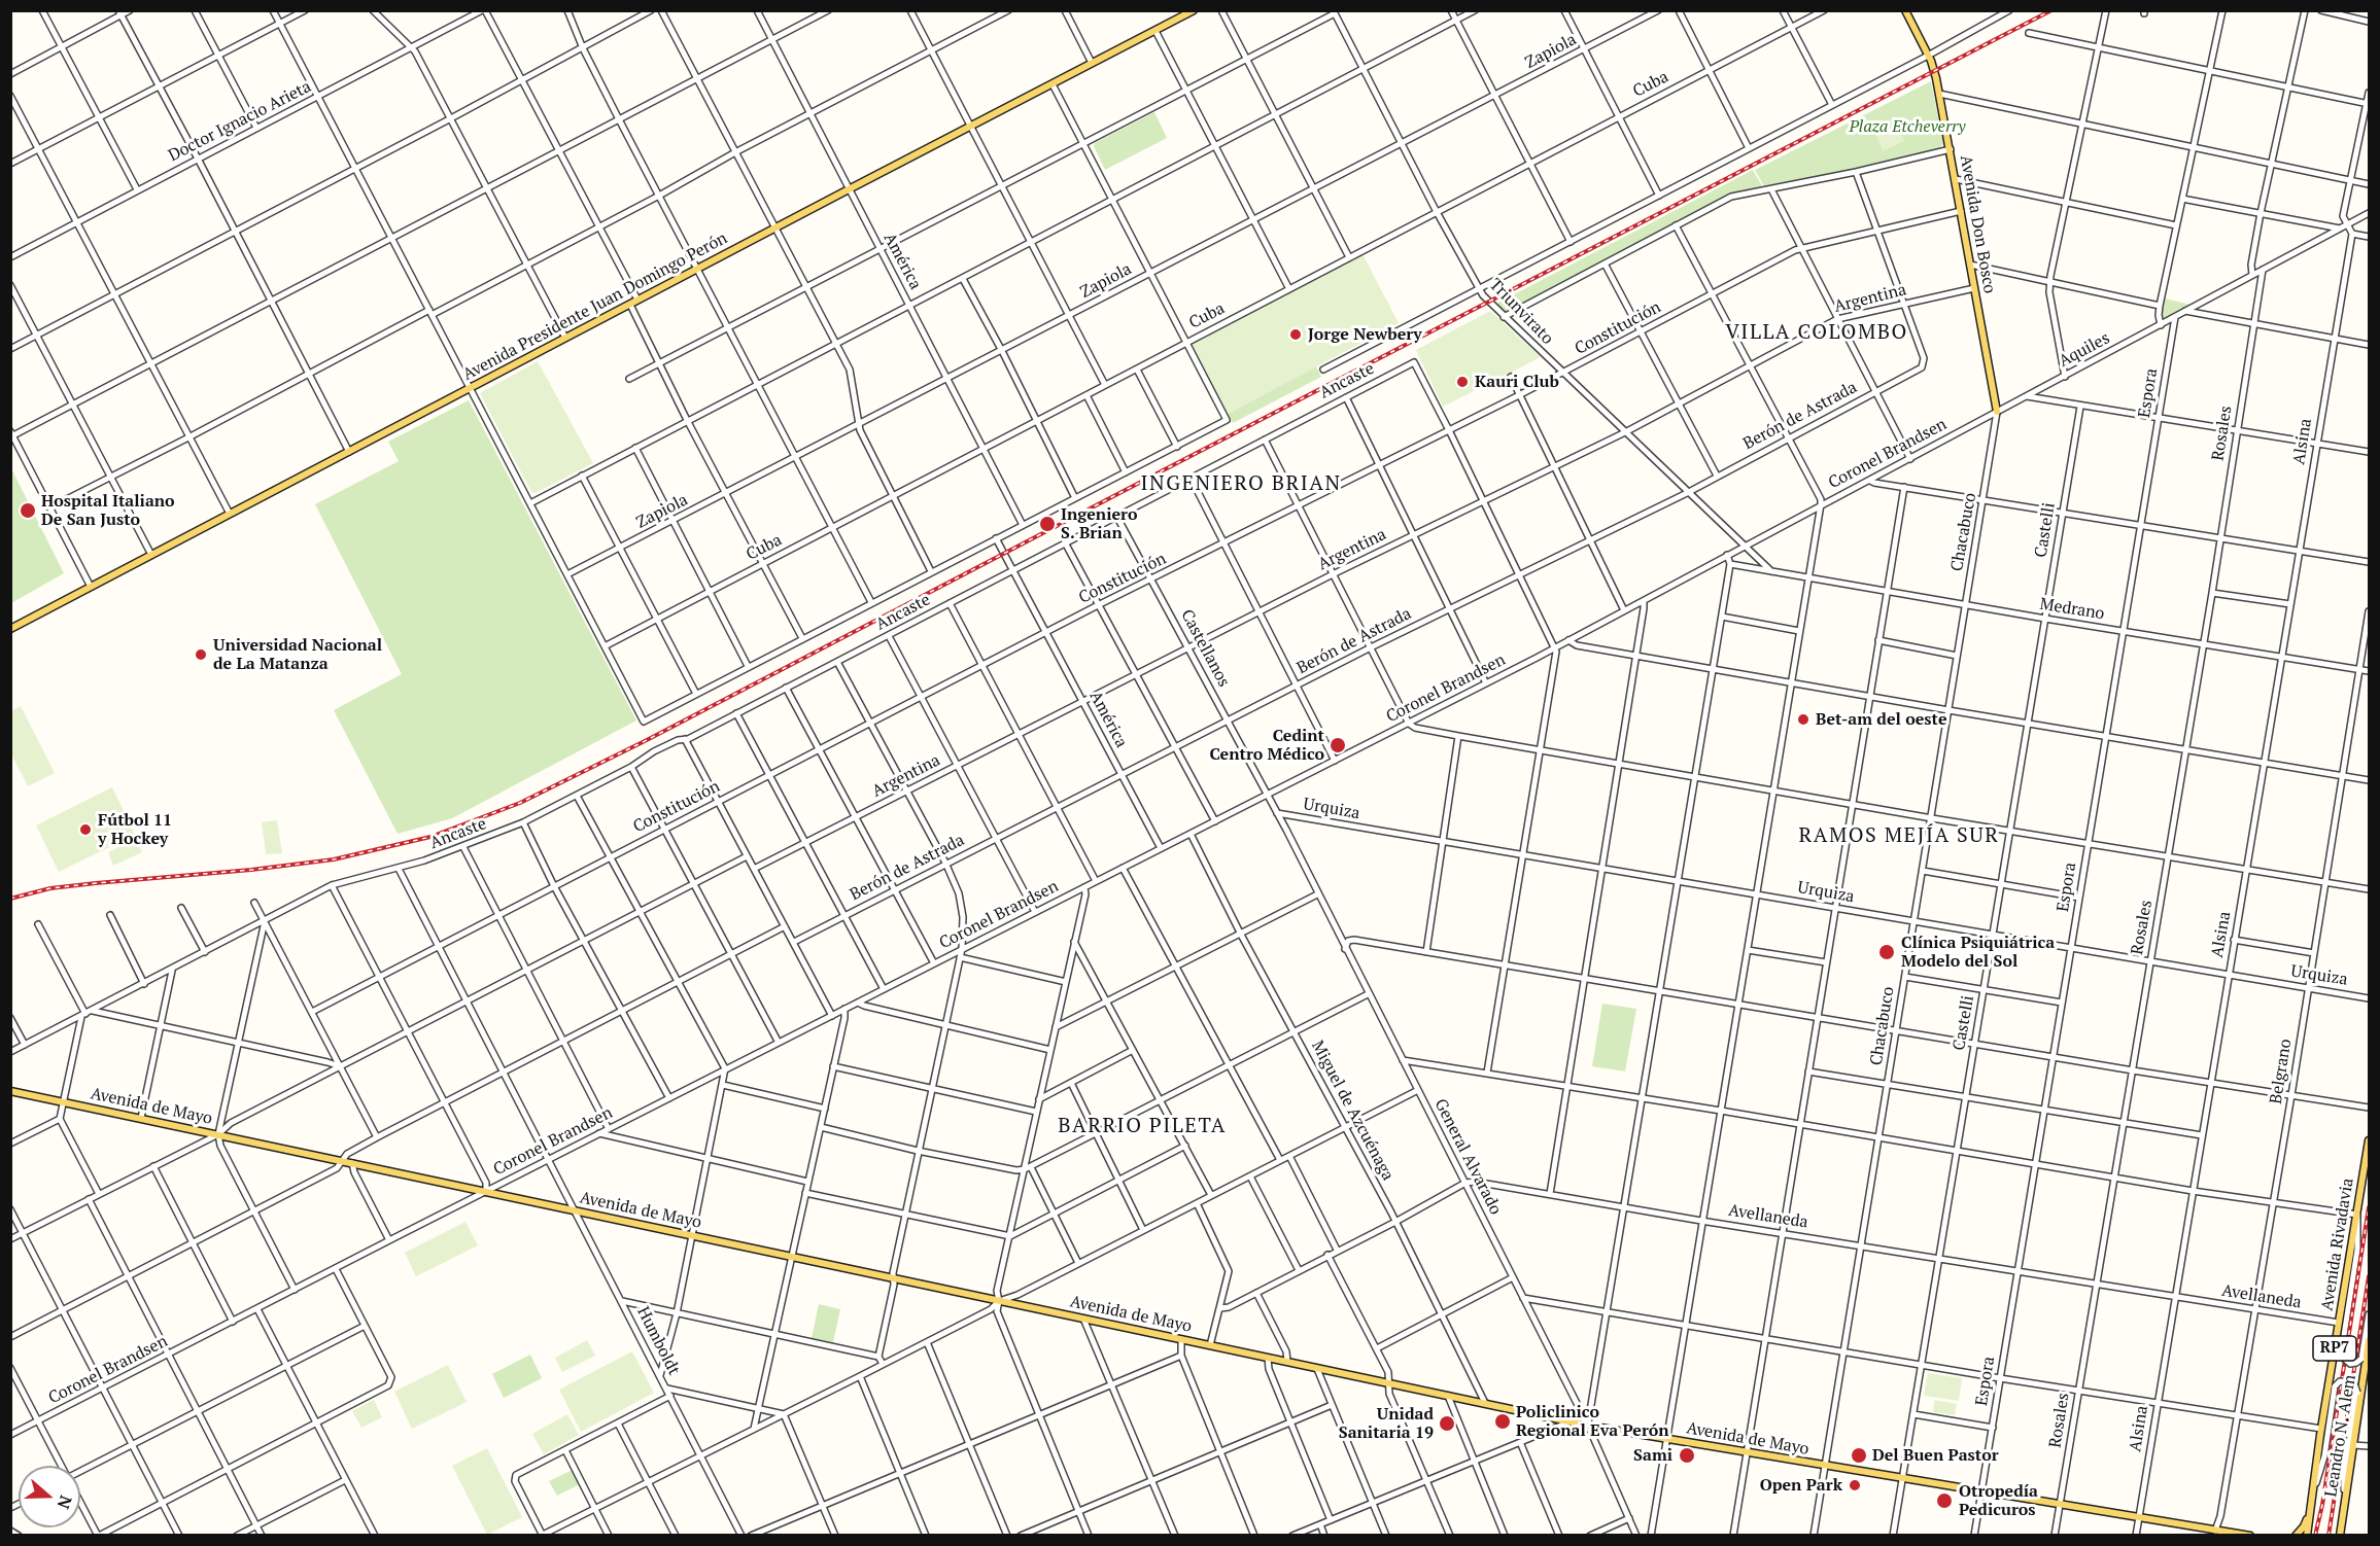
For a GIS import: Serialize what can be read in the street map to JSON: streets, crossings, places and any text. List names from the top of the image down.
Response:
{
  "streets": {
    "main road": [
      "Avenida Don Bosco",
      "Avenida Presidente Juan Domingo Perón",
      "Avenida de Mayo",
      "Avenida Rivadavia",
      "RP7",
      "Leandro N. Alem"
    ],
    "street": [
      "Zapiola",
      "Cuba",
      "Doctor Ignacio Arieta",
      "América",
      "Argentina",
      "Triunvirato",
      "Constitución",
      "Aquiles",
      "Ancaste",
      "Espora",
      "Berón de Astrada",
      "Rosales",
      "Alsina",
      "Coronel Brandsen",
      "Castelli",
      "Chacabuco",
      "Medrano",
      "Castellanos",
      "Urquiza",
      "Belgrano",
      "Miguel de Azcuénaga",
      "General Alvarado",
      "Avellaneda",
      "Humboldt"
    ]
  },
  "crossings": [
    ["Zapiola", "América"],
    ["Zapiola", "Triunvirato"],
    ["Cuba", "América"],
    ["Cuba", "Triunvirato"],
    ["Avenida Don Bosco", "Argentina"],
    ["Avenida Don Bosco", "Constitución"],
    ["Avenida Don Bosco", "Aquiles"],
    ["Avenida Don Bosco", "Coronel Brandsen"],
    ["Avenida Don Bosco", "Chacabuco"],
    ["América", "Argentina"],
    ["América", "Avenida Presidente Juan Domingo Perón"],
    ["América", "Constitución"],
    ["América", "Ancaste"],
    ["América", "Berón de Astrada"],
    ["América", "Coronel Brandsen"],
    ["Argentina", "Triunvirato"],
    ["Argentina", "Berón de Astrada"],
    ["Argentina", "Castellanos"],
    ["Triunvirato", "Constitución"],
    ["Triunvirato", "Berón de Astrada"],
    ["Triunvirato", "Coronel Brandsen"],
    ["Constitución", "Ancaste"],
    ["Constitución", "Castellanos"],
    ["Constitución", "Humboldt"],
    ["Aquiles", "Espora"],
    ["Aquiles", "Rosales"],
    ["Aquiles", "Coronel Brandsen"],
    ["Aquiles", "Chacabuco"],
    ["Ancaste", "Castellanos"],
    ["Ancaste", "Humboldt"],
    ["Espora", "Medrano"],
    ["Espora", "Urquiza"],
    ["Espora", "Avenida de Mayo"],
    ["Espora", "Avellaneda"],
    ["Berón de Astrada", "Castellanos"],
    ["Rosales", "Medrano"],
    ["Rosales", "Urquiza"],
    ["Rosales", "Avenida de Mayo"],
    ["Rosales", "Avellaneda"],
    ["Alsina", "Medrano"],
    ["Alsina", "Urquiza"],
    ["Alsina", "Avenida de Mayo"],
    ["Alsina", "Avellaneda"],
    ["Coronel Brandsen", "Chacabuco"],
    ["Coronel Brandsen", "Castellanos"],
    ["Coronel Brandsen", "Avenida de Mayo"],
    ["Coronel Brandsen", "Miguel de Azcuénaga"],
    ["Coronel Brandsen", "General Alvarado"],
    ["Coronel Brandsen", "Humboldt"],
    ["Castelli", "Medrano"],
    ["Castelli", "Urquiza"],
    ["Castelli", "Avenida de Mayo"],
    ["Castelli", "Avellaneda"],
    ["Chacabuco", "Medrano"],
    ["Chacabuco", "Urquiza"],
    ["Chacabuco", "Avenida de Mayo"],
    ["Chacabuco", "Avellaneda"],
    ["Medrano", "Belgrano"],
    ["Castellanos", "General Alvarado"],
    ["Urquiza", "Belgrano"],
    ["Urquiza", "General Alvarado"],
    ["Belgrano", "Avenida de Mayo"],
    ["Belgrano", "Avellaneda"],
    ["Avenida de Mayo", "Miguel de Azcuénaga"],
    ["Avenida de Mayo", "General Alvarado"],
    ["Avenida de Mayo", "Humboldt"],
    ["General Alvarado", "Avellaneda"],
    ["Avellaneda", "Avenida Rivadavia"]
  ],
  "districts": [
    "VILLA COLOMBO",
    "INGENIERO BRIAN",
    "RAMOS MEJÍA SUR",
    "BARRIO PILETA"
  ],
  "parks": ["Plaza Etcheverry"],
  "places": [
    "Jorge Newbery",
    "Kauri Club",
    "Hospital Italiano De San Justo",
    "Ingeniero S. Brian",
    "Universidad Nacional de La Matanza",
    "Bet-am del oeste",
    "Cedint Centro Médico",
    "Fútbol 11 y Hockey",
    "Clínica Psiquiátrica Modelo del Sol",
    "Policlinico Regional Eva Perón",
    "Unidad Sanitaria 19",
    "Sami",
    "Del Buen Pastor",
    "Open Park",
    "Otropedía Pedicuros"
  ],
  "north": "right"
}
